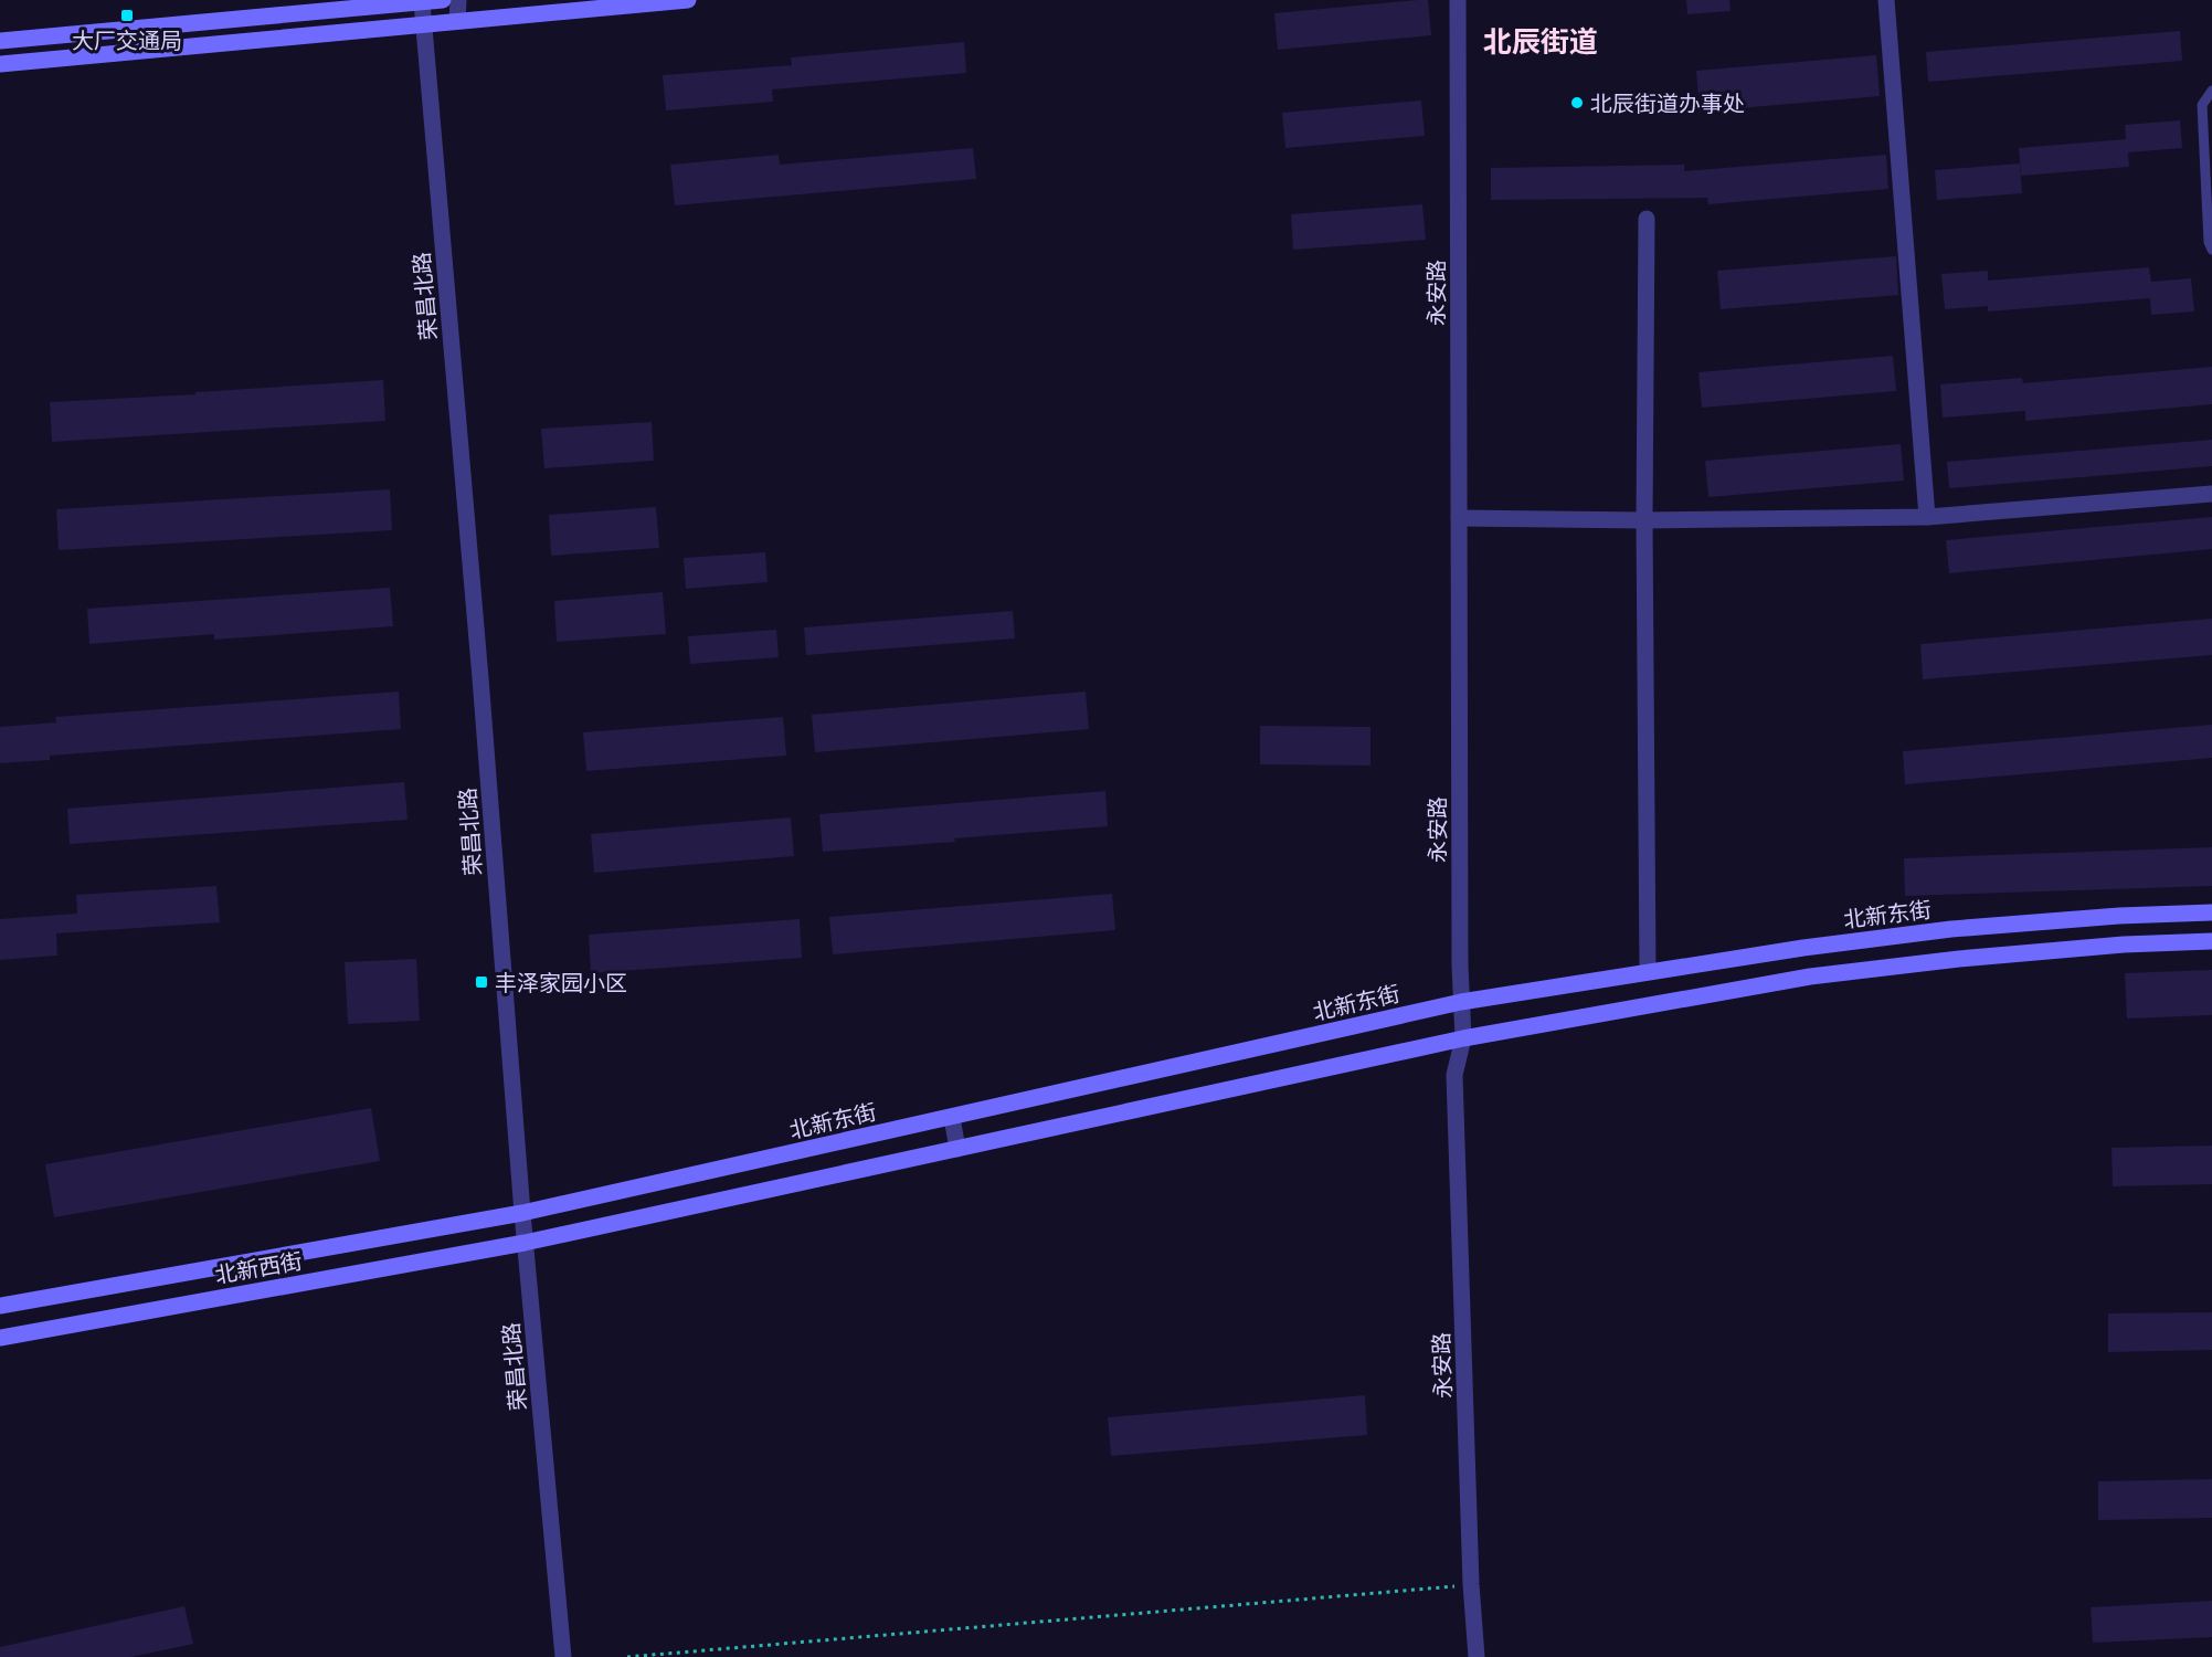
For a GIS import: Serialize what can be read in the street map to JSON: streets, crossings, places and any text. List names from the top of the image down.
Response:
{
  "streets": {
    "main road": ["北新东街", "北新西街"],
    "street": ["永安路", "荣昌北路"]
  },
  "crossings": [
    ["永安路", "北新东街"],
    ["荣昌北路", "北新东街"],
    ["荣昌北路", "北新西街"],
    ["北新东街", "北新西街"]
  ],
  "districts": ["北辰街道"],
  "places": {
    "transit": ["大厂交通局", "丰泽家园小区"],
    "other": ["北辰街道办事处"]
  }
}
